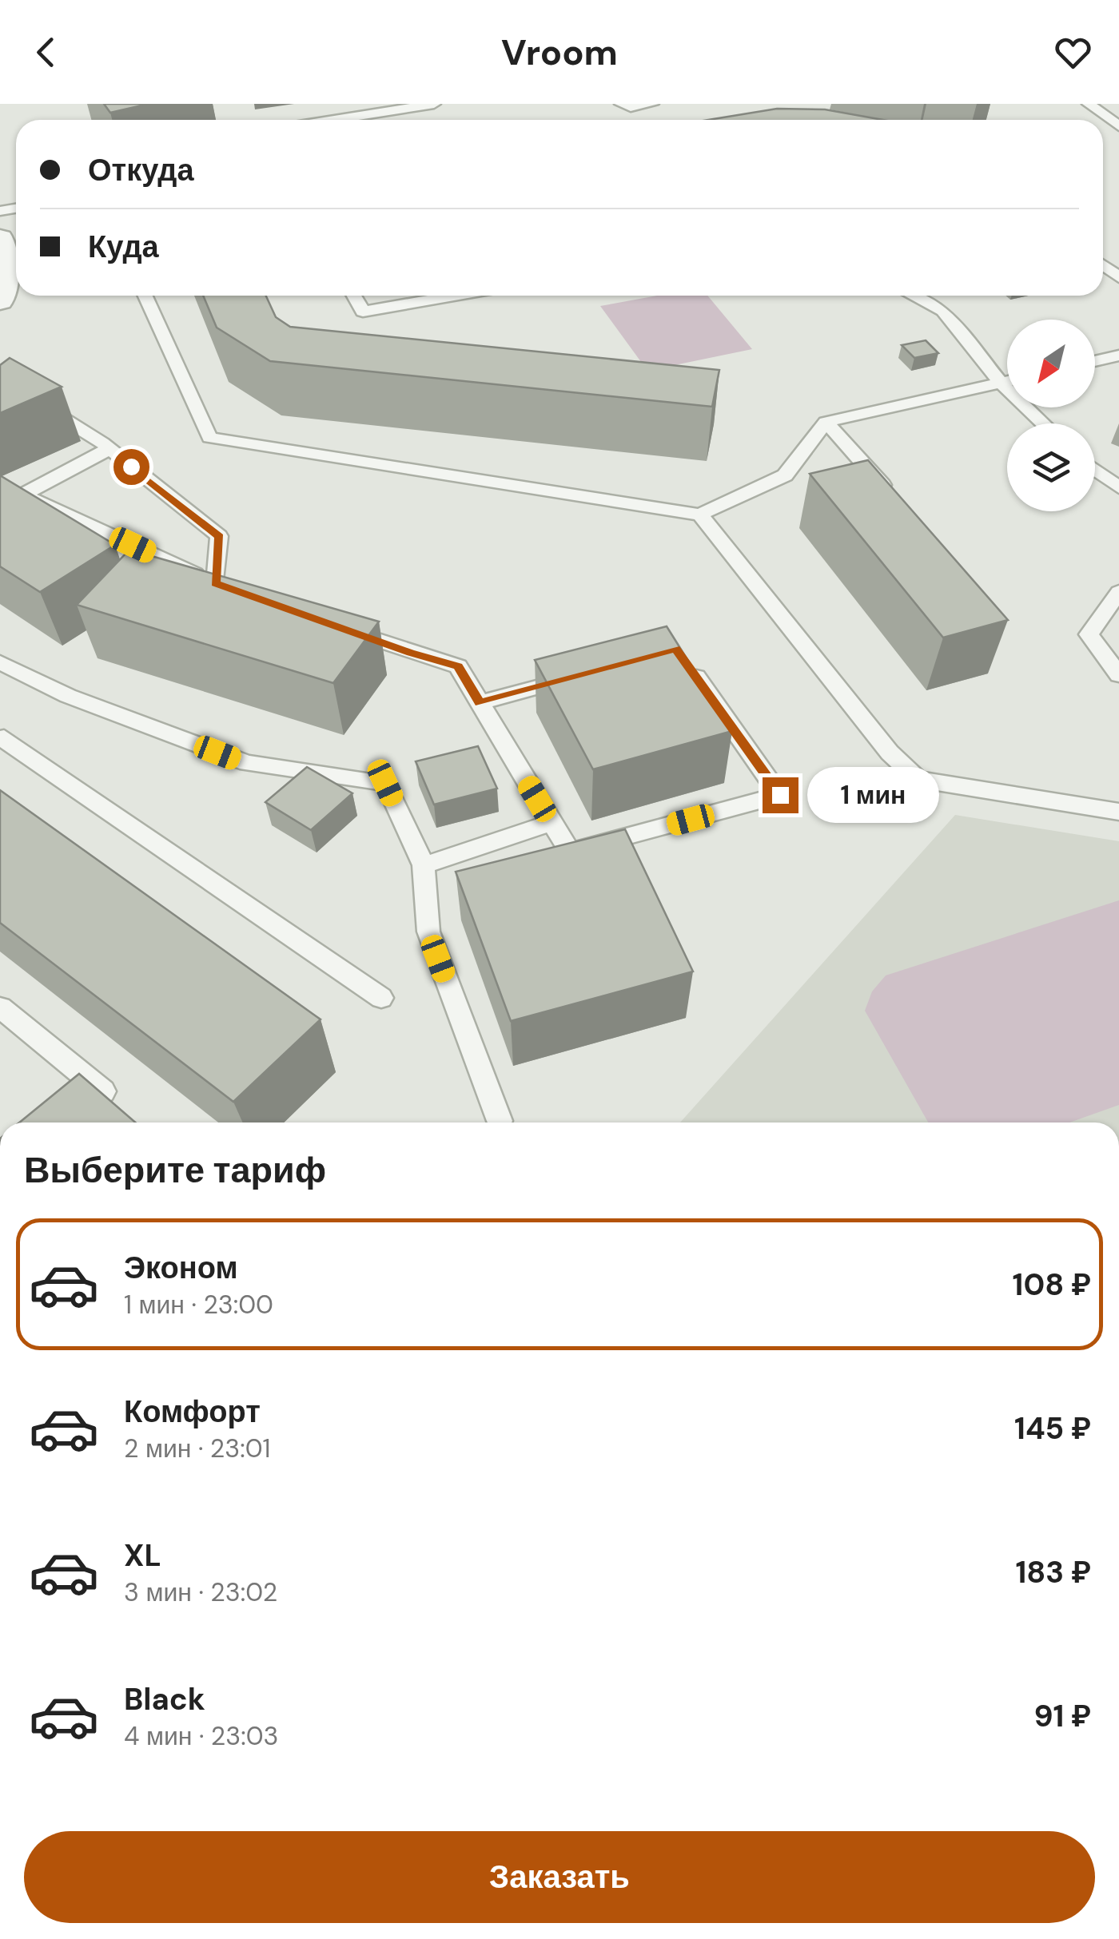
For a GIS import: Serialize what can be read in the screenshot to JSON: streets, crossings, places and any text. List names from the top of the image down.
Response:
{
  "north": "bottom left",
  "page": {
    "header": "Vroom",
    "banner": ["Откуда", "Куда"],
    "bubble": "1 мин",
    "heading": "Выберите тариф",
    "list": [
      {
        "name": "Эконом",
        "note": "1 мин · 23:00",
        "value": "108 ₽"
      },
      {
        "name": "Комфорт",
        "note": "2 мин · 23:01",
        "value": "145 ₽"
      },
      {
        "name": "XL",
        "note": "3 мин · 23:02",
        "value": "183 ₽"
      },
      {
        "name": "Black",
        "note": "4 мин · 23:03",
        "value": "91 ₽"
      }
    ],
    "buttons": "Заказать"
  }
}
